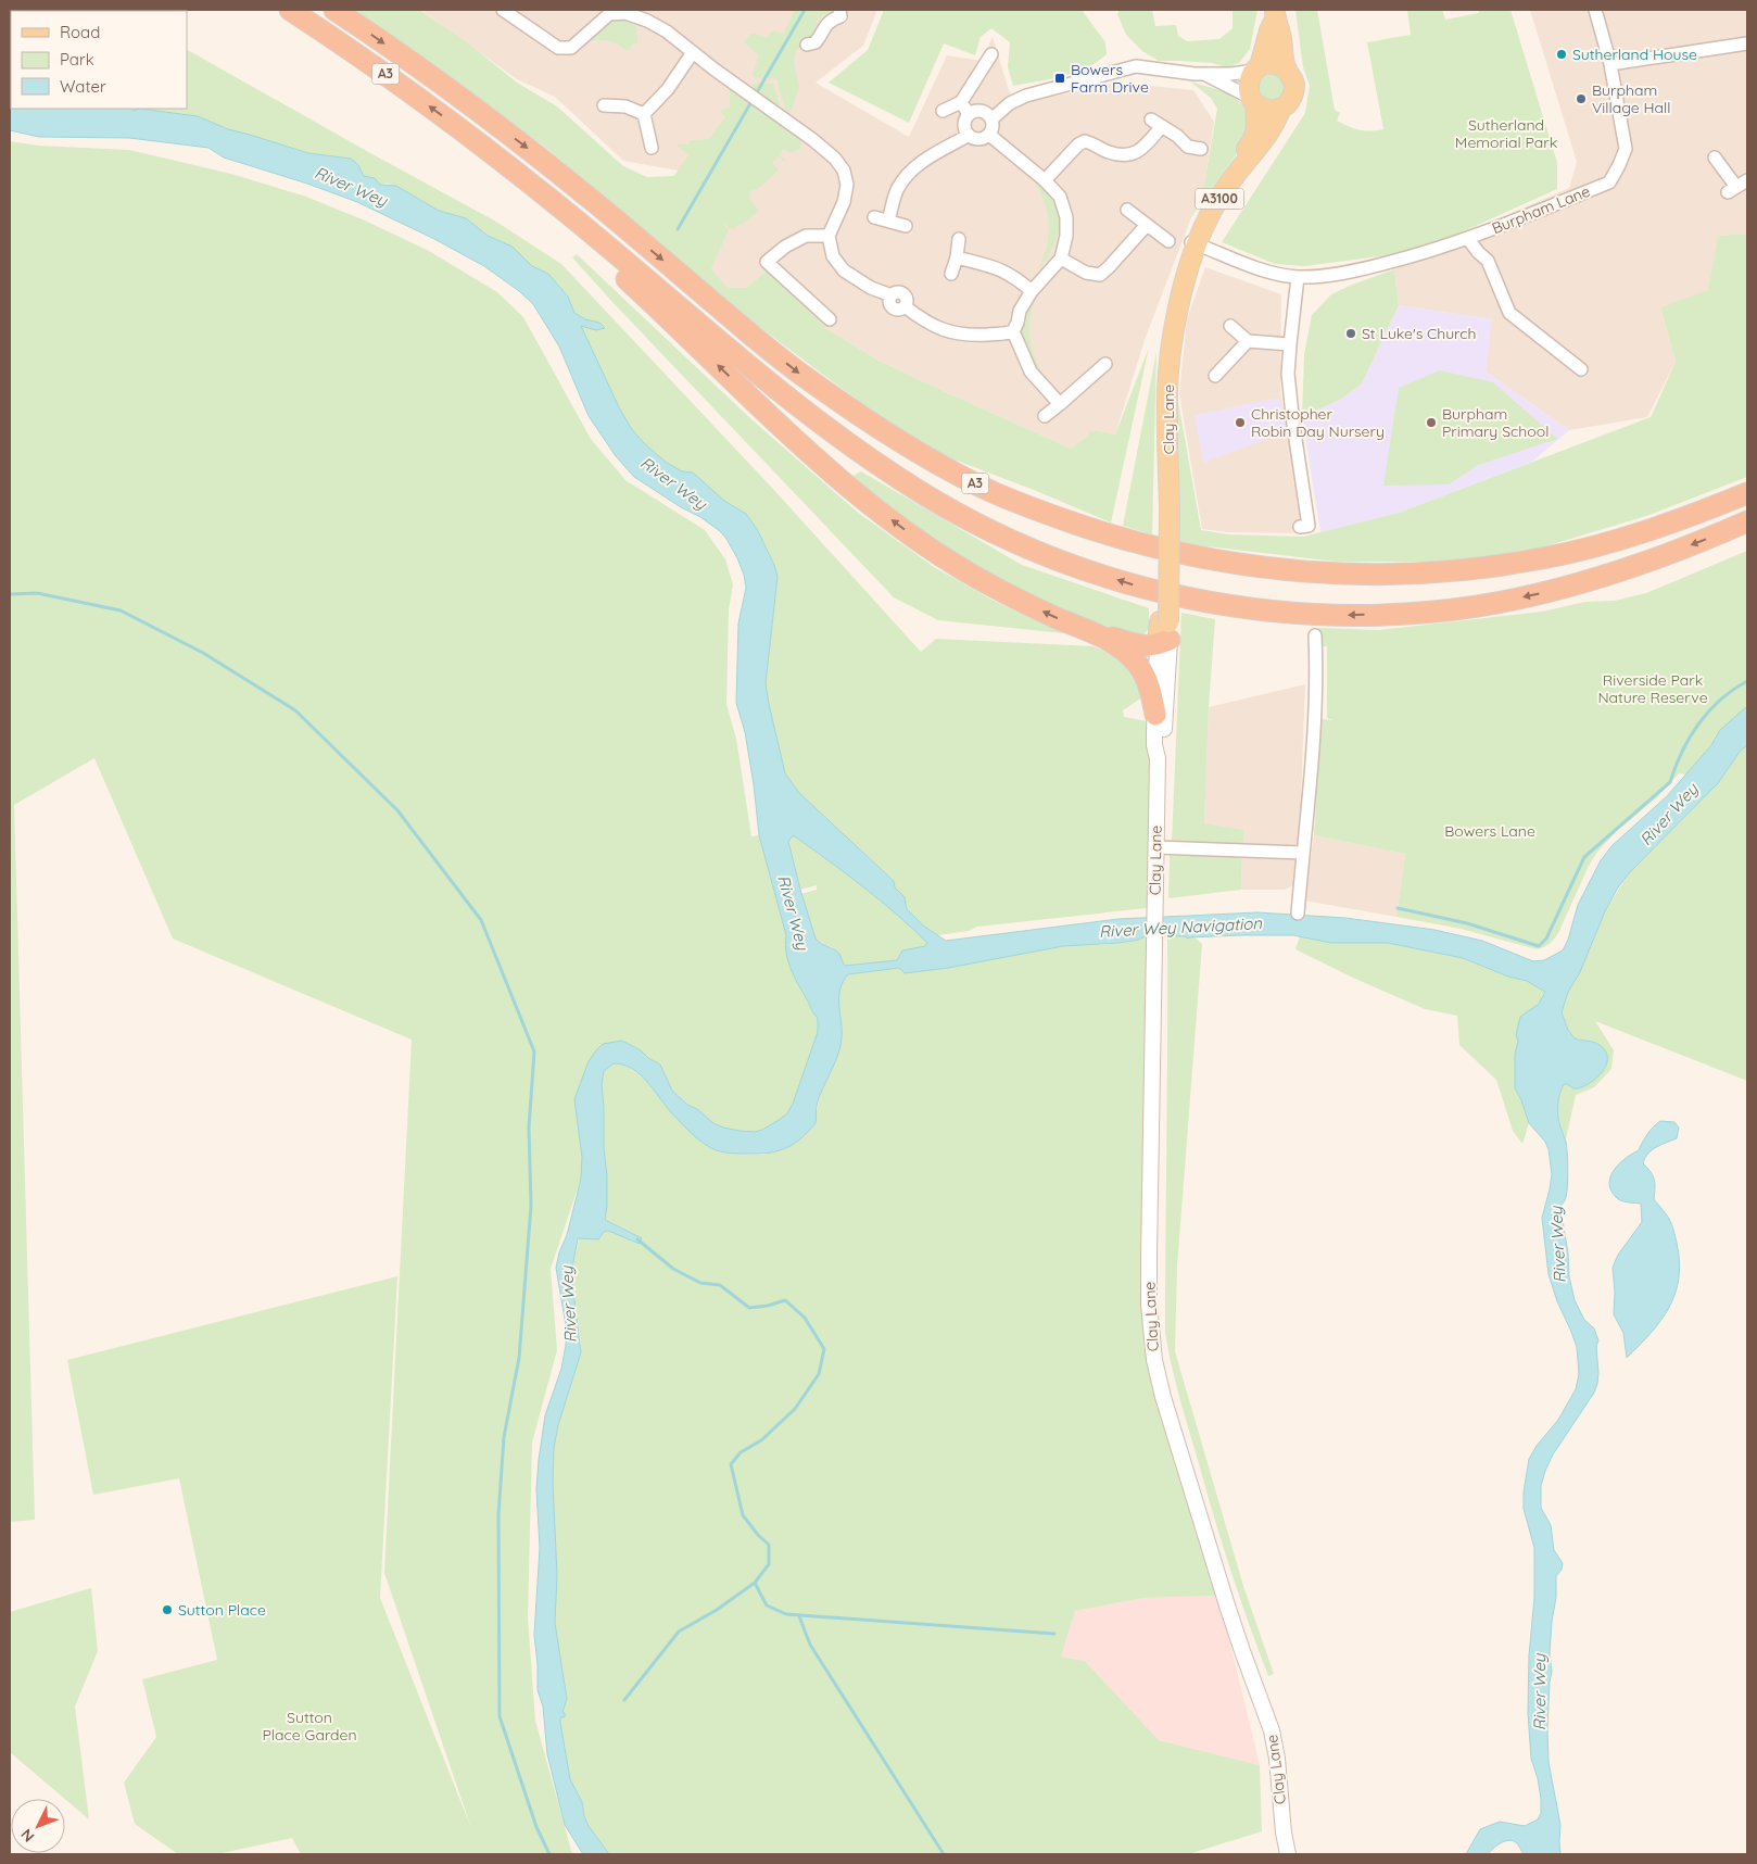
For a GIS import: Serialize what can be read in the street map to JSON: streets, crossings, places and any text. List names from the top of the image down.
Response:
{
  "streets": {
    "highway": ["A3"],
    "main road": ["A3100", "Clay Lane"],
    "street": ["Burpham Lane"]
  },
  "crossings": [
    ["Burpham Lane", "Clay Lane"]
  ],
  "water": ["River Wey", "River Wey Navigation"],
  "parks": [
    "Sutherland Memorial Park",
    "Riverside Park Nature Reserve",
    "Bowers Lane",
    "Sutton Place Garden"
  ],
  "places": {
    "other": [
      "Sutherland House",
      "Burpham Village Hall",
      "St Luke's Church",
      "Christopher Robin Day Nursery",
      "Burpham Primary School",
      "Sutton Place"
    ],
    "transit": ["Bowers Farm Drive"]
  },
  "legend": ["Road", "Park", "Water"],
  "north": "bottom left"
}
